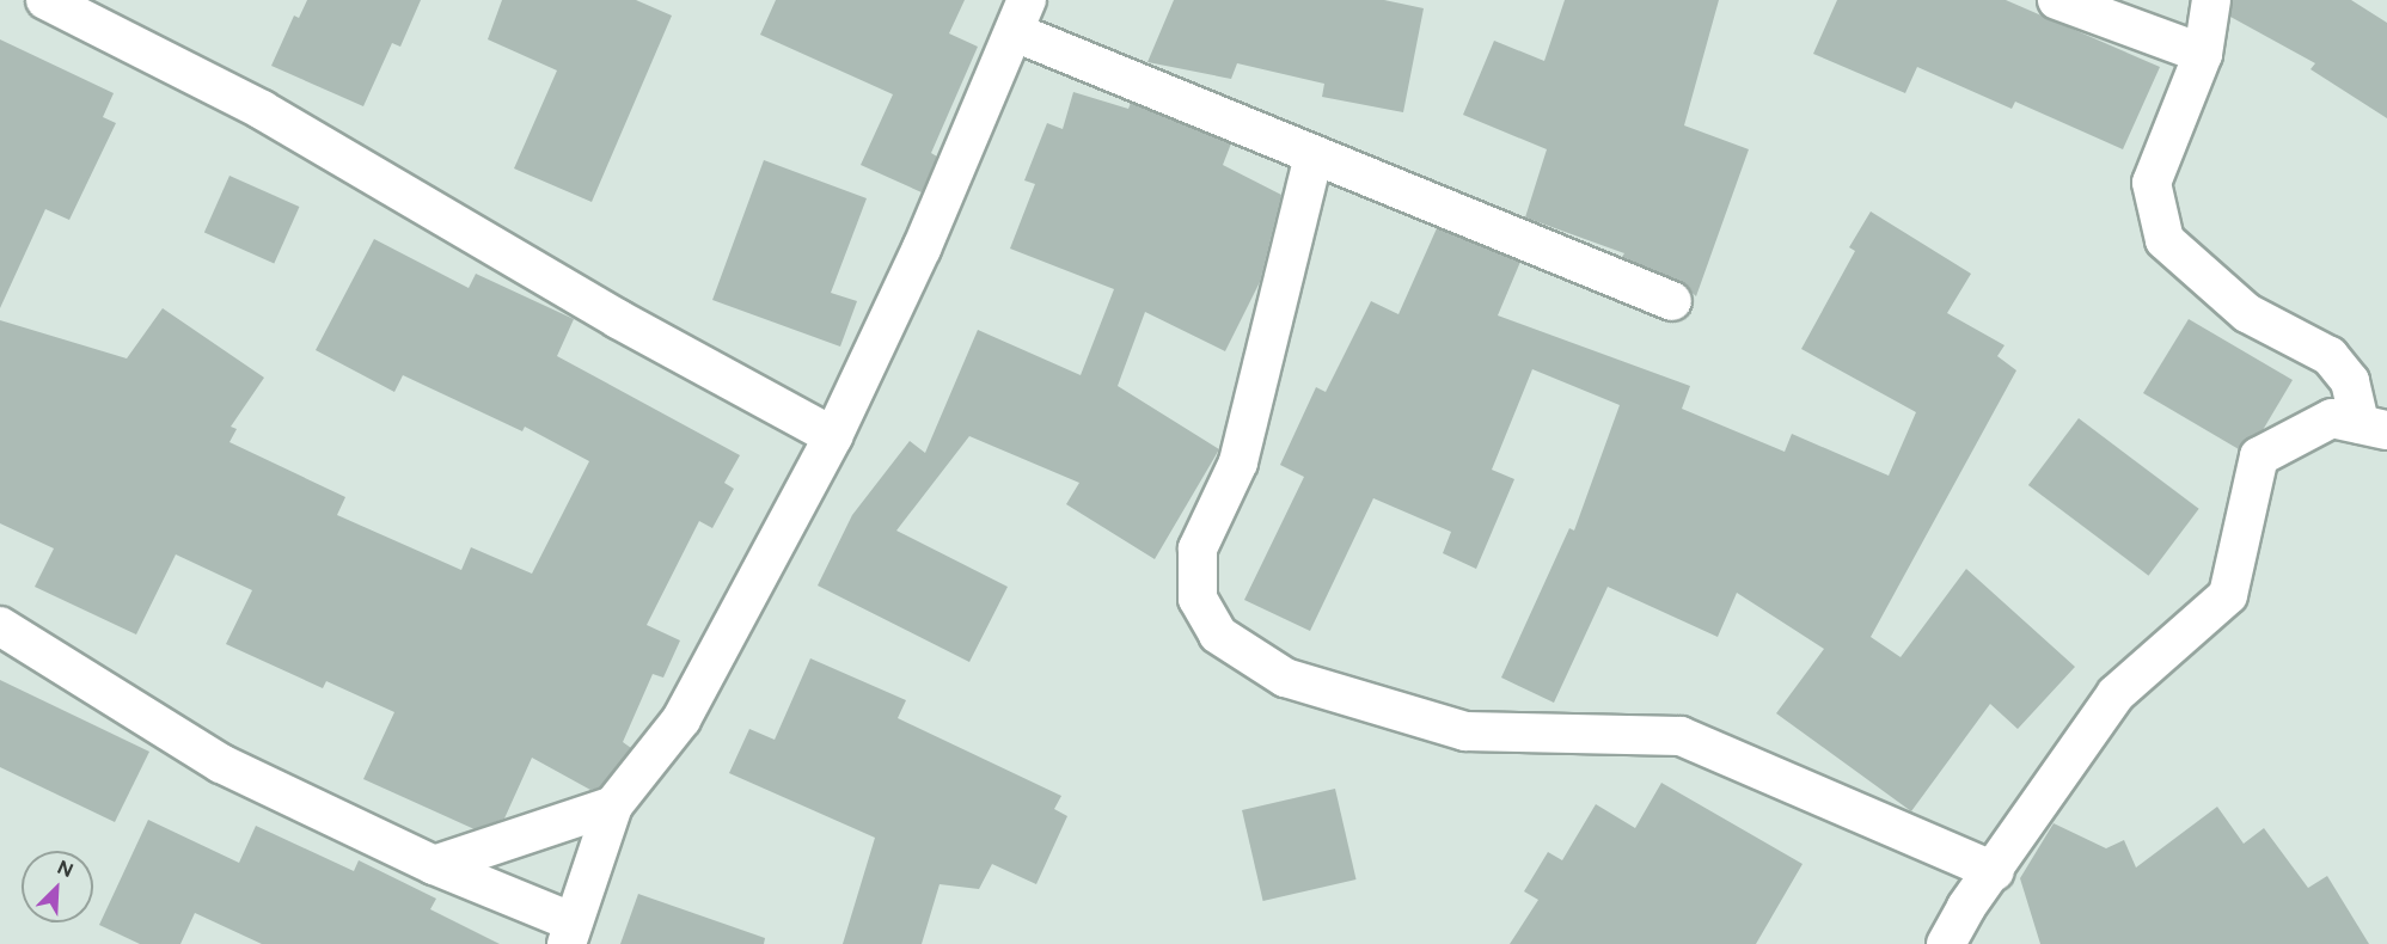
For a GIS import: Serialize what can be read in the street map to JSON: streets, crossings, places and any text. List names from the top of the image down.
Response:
{
  "north": "top right"
}
